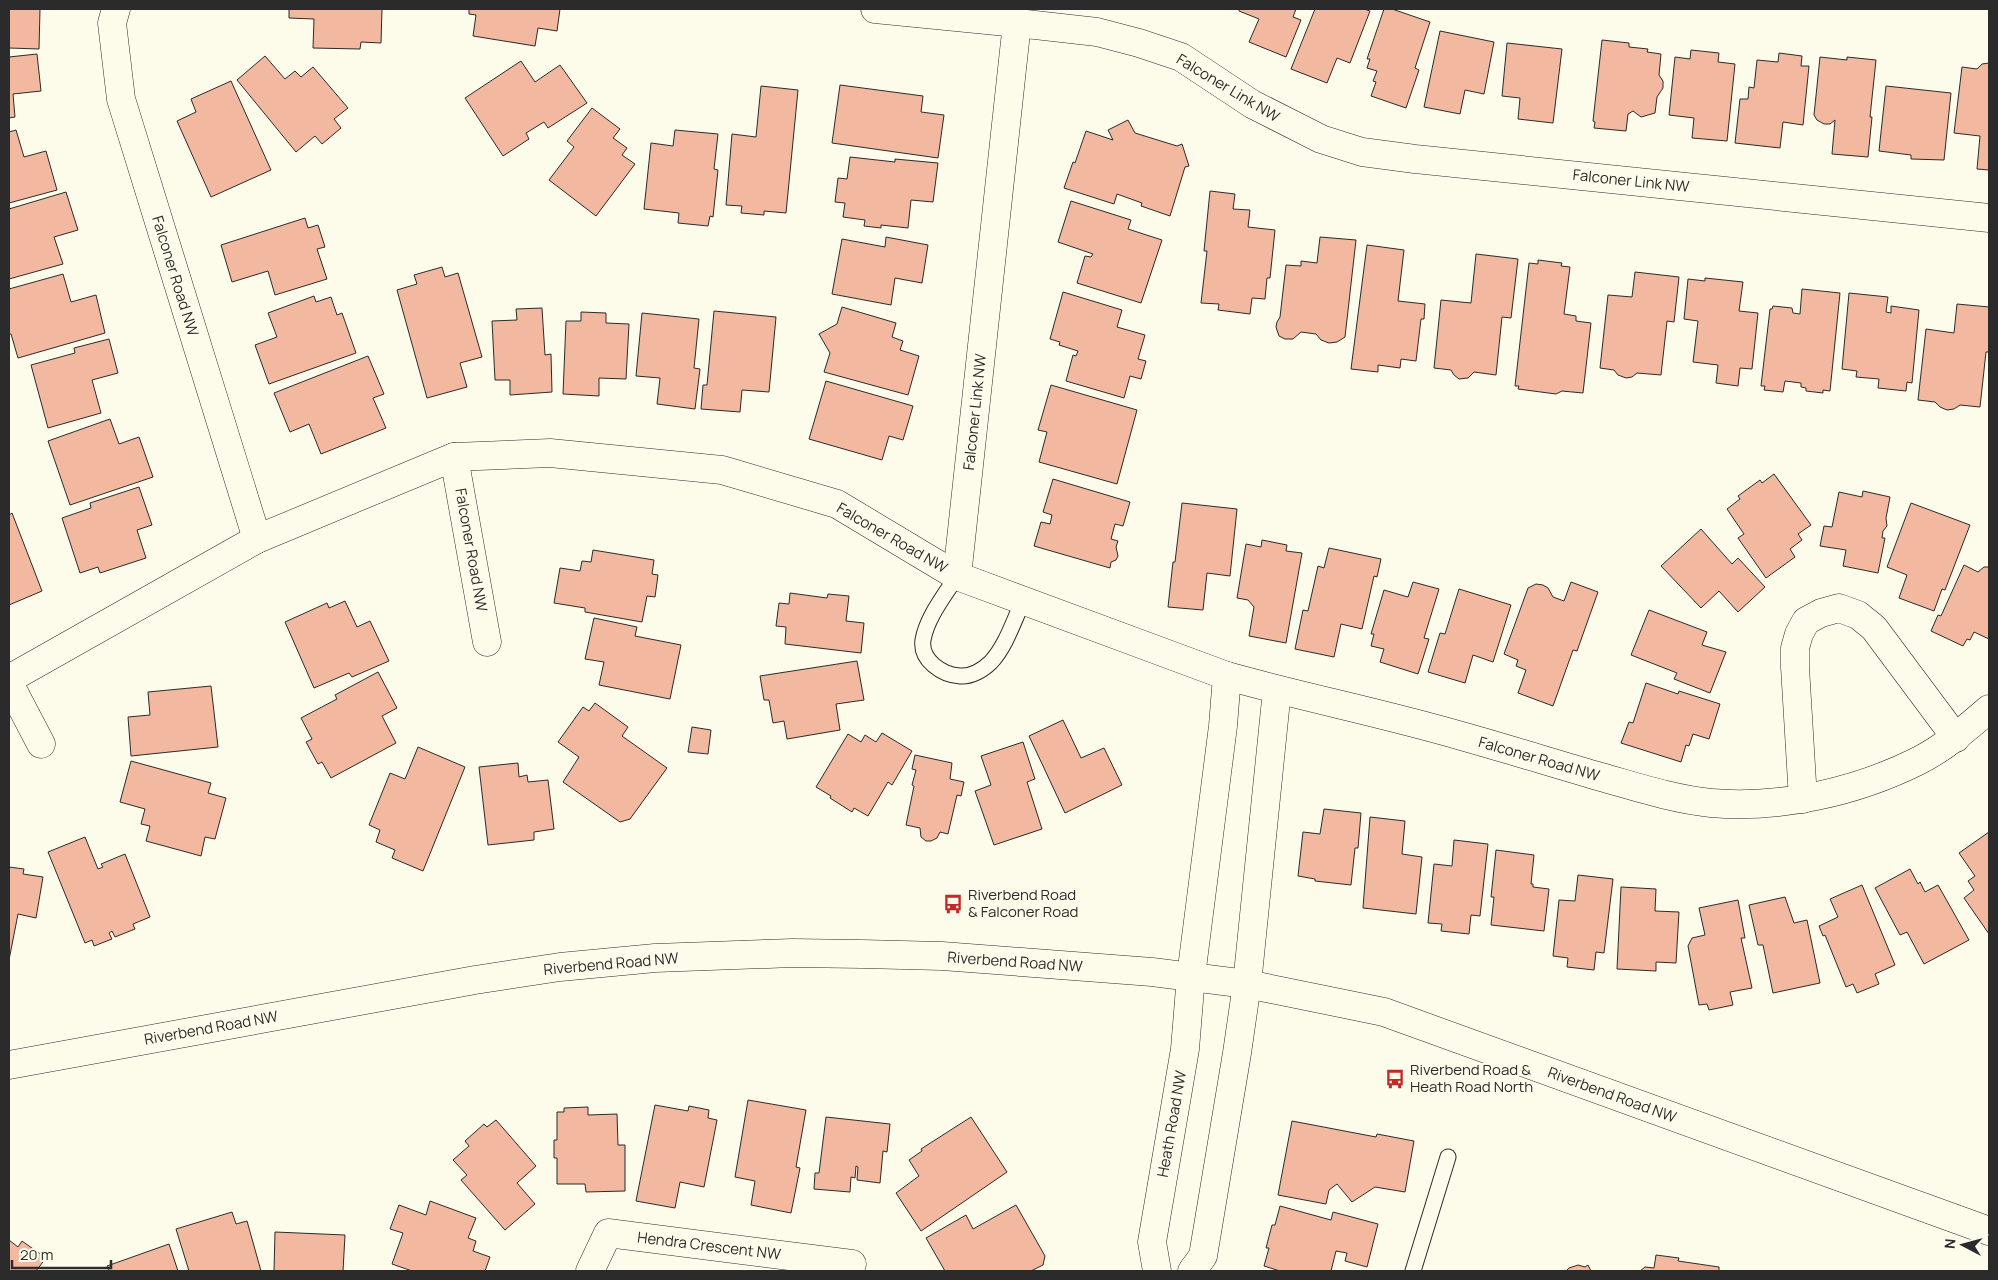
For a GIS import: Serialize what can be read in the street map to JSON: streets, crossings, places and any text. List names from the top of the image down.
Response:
{
  "streets": {
    "street": [
      "Falconer Link NW",
      "Falconer Road NW",
      "Riverbend Road NW",
      "Heath Road NW",
      "Hendra Crescent NW"
    ]
  },
  "crossings": [
    ["Falconer Link NW", "Falconer Road NW"],
    ["Riverbend Road NW", "Heath Road NW"]
  ],
  "places": {
    "bus stop": ["Riverbend Road & Falconer Road", "Riverbend Road & Heath Road North"]
  },
  "scale_bar": "20 m",
  "north": "left"
}
